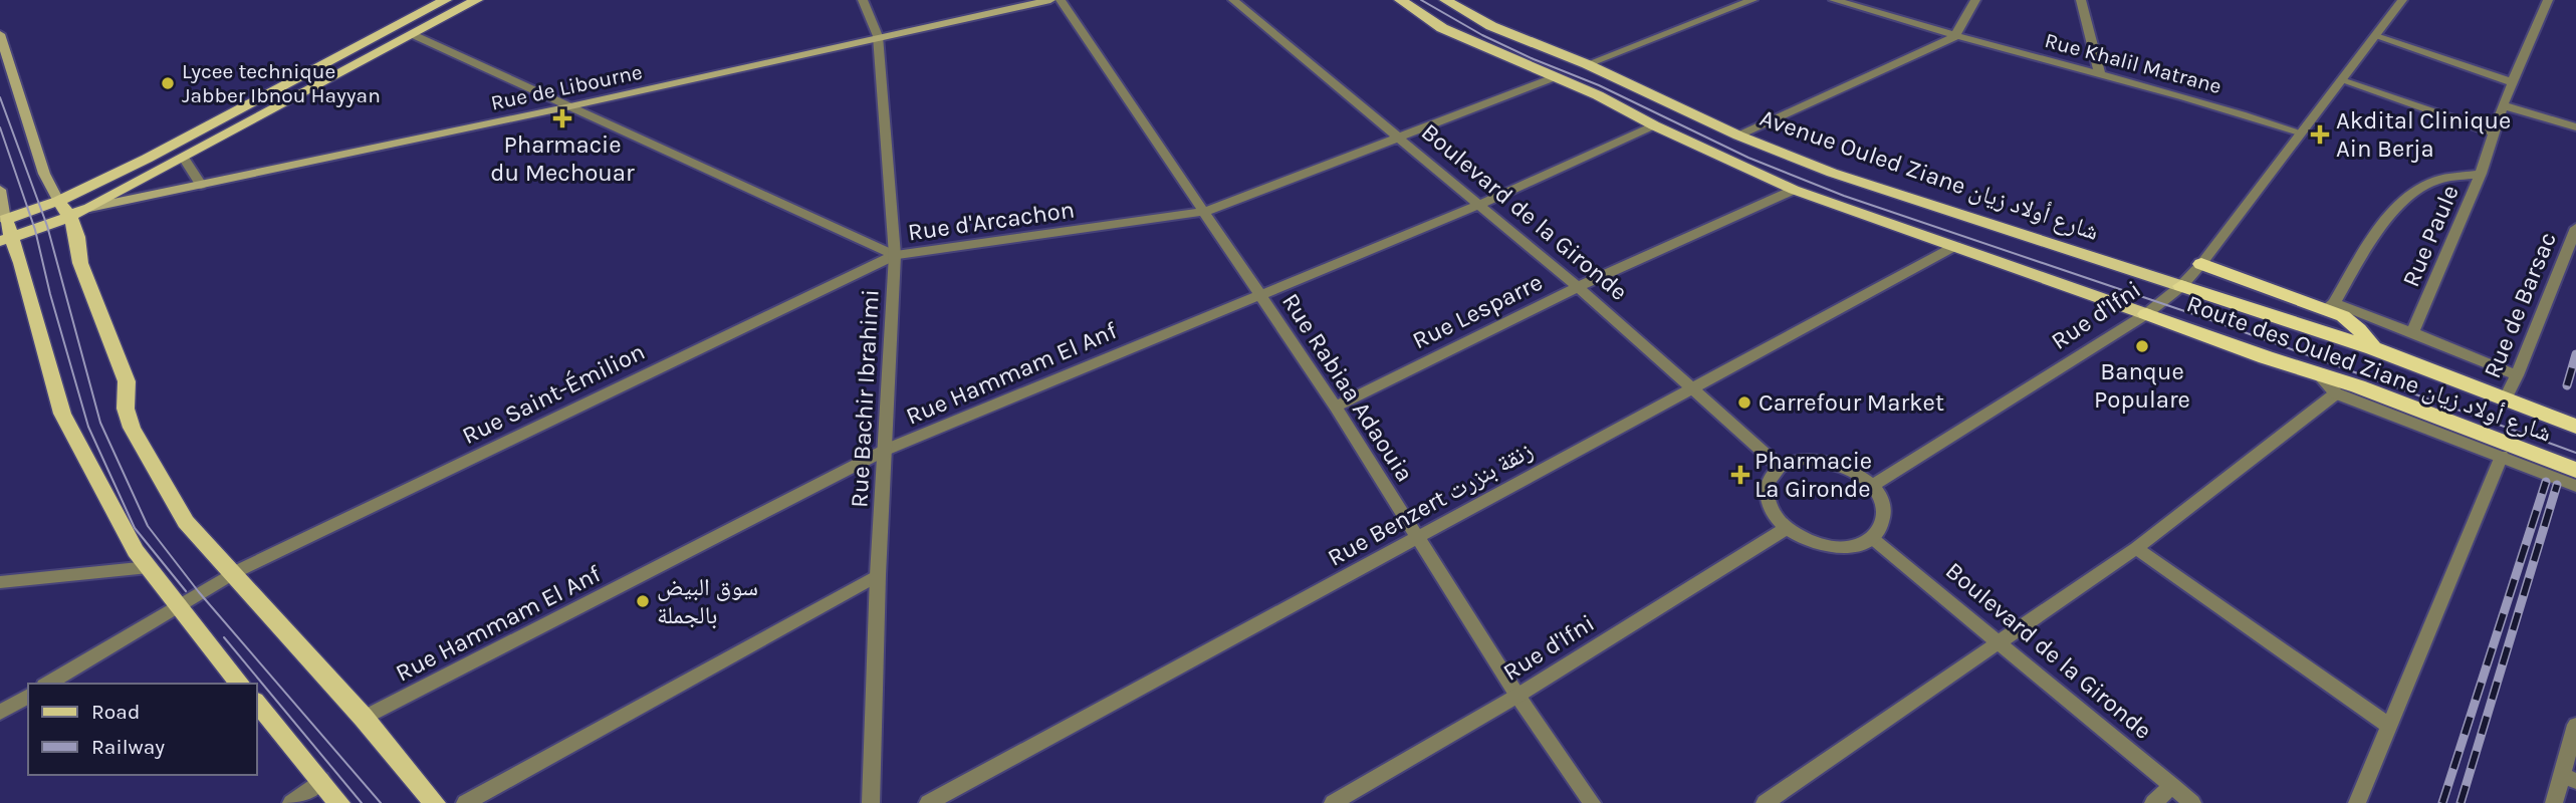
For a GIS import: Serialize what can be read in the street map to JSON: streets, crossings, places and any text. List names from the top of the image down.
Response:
{
  "streets": {
    "highway": ["Avenue Ouled Ziane شارع أولاد زيان", "Route des Ouled Ziane شارع أولاد زيان"],
    "main road": ["Rue de Libourne"],
    "street": [
      "Rue Khalil Matrane",
      "Boulevard de la Gironde",
      "Rue d'Arcachon",
      "Rue Paule",
      "Rue de Barsac",
      "Rue Lesparre",
      "Rue d'Ifni",
      "Rue Hammam El Anf",
      "Rue Rabiaa Adaouia",
      "Rue Saint-Émilion",
      "Rue Bachir Ibrahimi",
      "Rue Benzert زنقة بنزرت"
    ]
  },
  "crossings": [
    ["Rue Khalil Matrane", "Rue d'Ifni"],
    ["Rue de Libourne", "Rue d'Arcachon"],
    ["Rue de Libourne", "Rue Bachir Ibrahimi"],
    ["Avenue Ouled Ziane شارع أولاد زيان", "Rue d'Ifni"],
    ["Avenue Ouled Ziane شارع أولاد زيان", "Route des Ouled Ziane شارع أولاد زيان"],
    ["Boulevard de la Gironde", "Rue d'Arcachon"],
    ["Boulevard de la Gironde", "Rue Lesparre"],
    ["Boulevard de la Gironde", "Rue d'Ifni"],
    ["Boulevard de la Gironde", "Rue Hammam El Anf"],
    ["Boulevard de la Gironde", "Rue Benzert زنقة بنزرت"],
    ["Rue d'Arcachon", "Rue Rabiaa Adaouia"],
    ["Rue d'Arcachon", "Rue Saint-Émilion"],
    ["Rue d'Arcachon", "Rue Bachir Ibrahimi"],
    ["Rue de Barsac", "Route des Ouled Ziane شارع أولاد زيان"],
    ["Rue Lesparre", "Rue Rabiaa Adaouia"],
    ["Rue d'Ifni", "Route des Ouled Ziane شارع أولاد زيان"],
    ["Rue d'Ifni", "Rue Rabiaa Adaouia"],
    ["Rue Hammam El Anf", "Rue Rabiaa Adaouia"],
    ["Rue Hammam El Anf", "Rue Bachir Ibrahimi"],
    ["Rue Rabiaa Adaouia", "Rue Benzert زنقة بنزرت"],
    ["Rue Saint-Émilion", "Rue Bachir Ibrahimi"]
  ],
  "places": {
    "other": [
      "Lycee technique Jabber Ibnou Hayyan",
      "Banque Populare",
      "Carrefour Market",
      "سوق البيض بالجملة"
    ],
    "health": ["Pharmacie du Mechouar", "Akdital Clinique Ain Berja", "Pharmacie La Gironde"]
  },
  "legend": ["Road", "Railway"]
}
